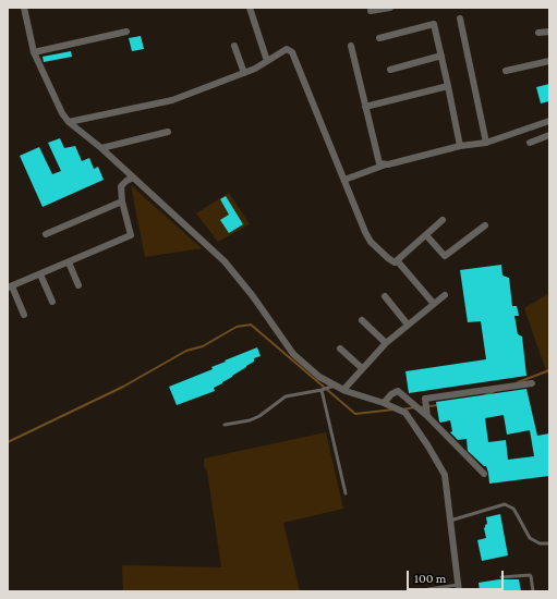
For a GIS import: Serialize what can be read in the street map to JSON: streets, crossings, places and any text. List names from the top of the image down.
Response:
{
  "scale_bar": "100 m"
}
